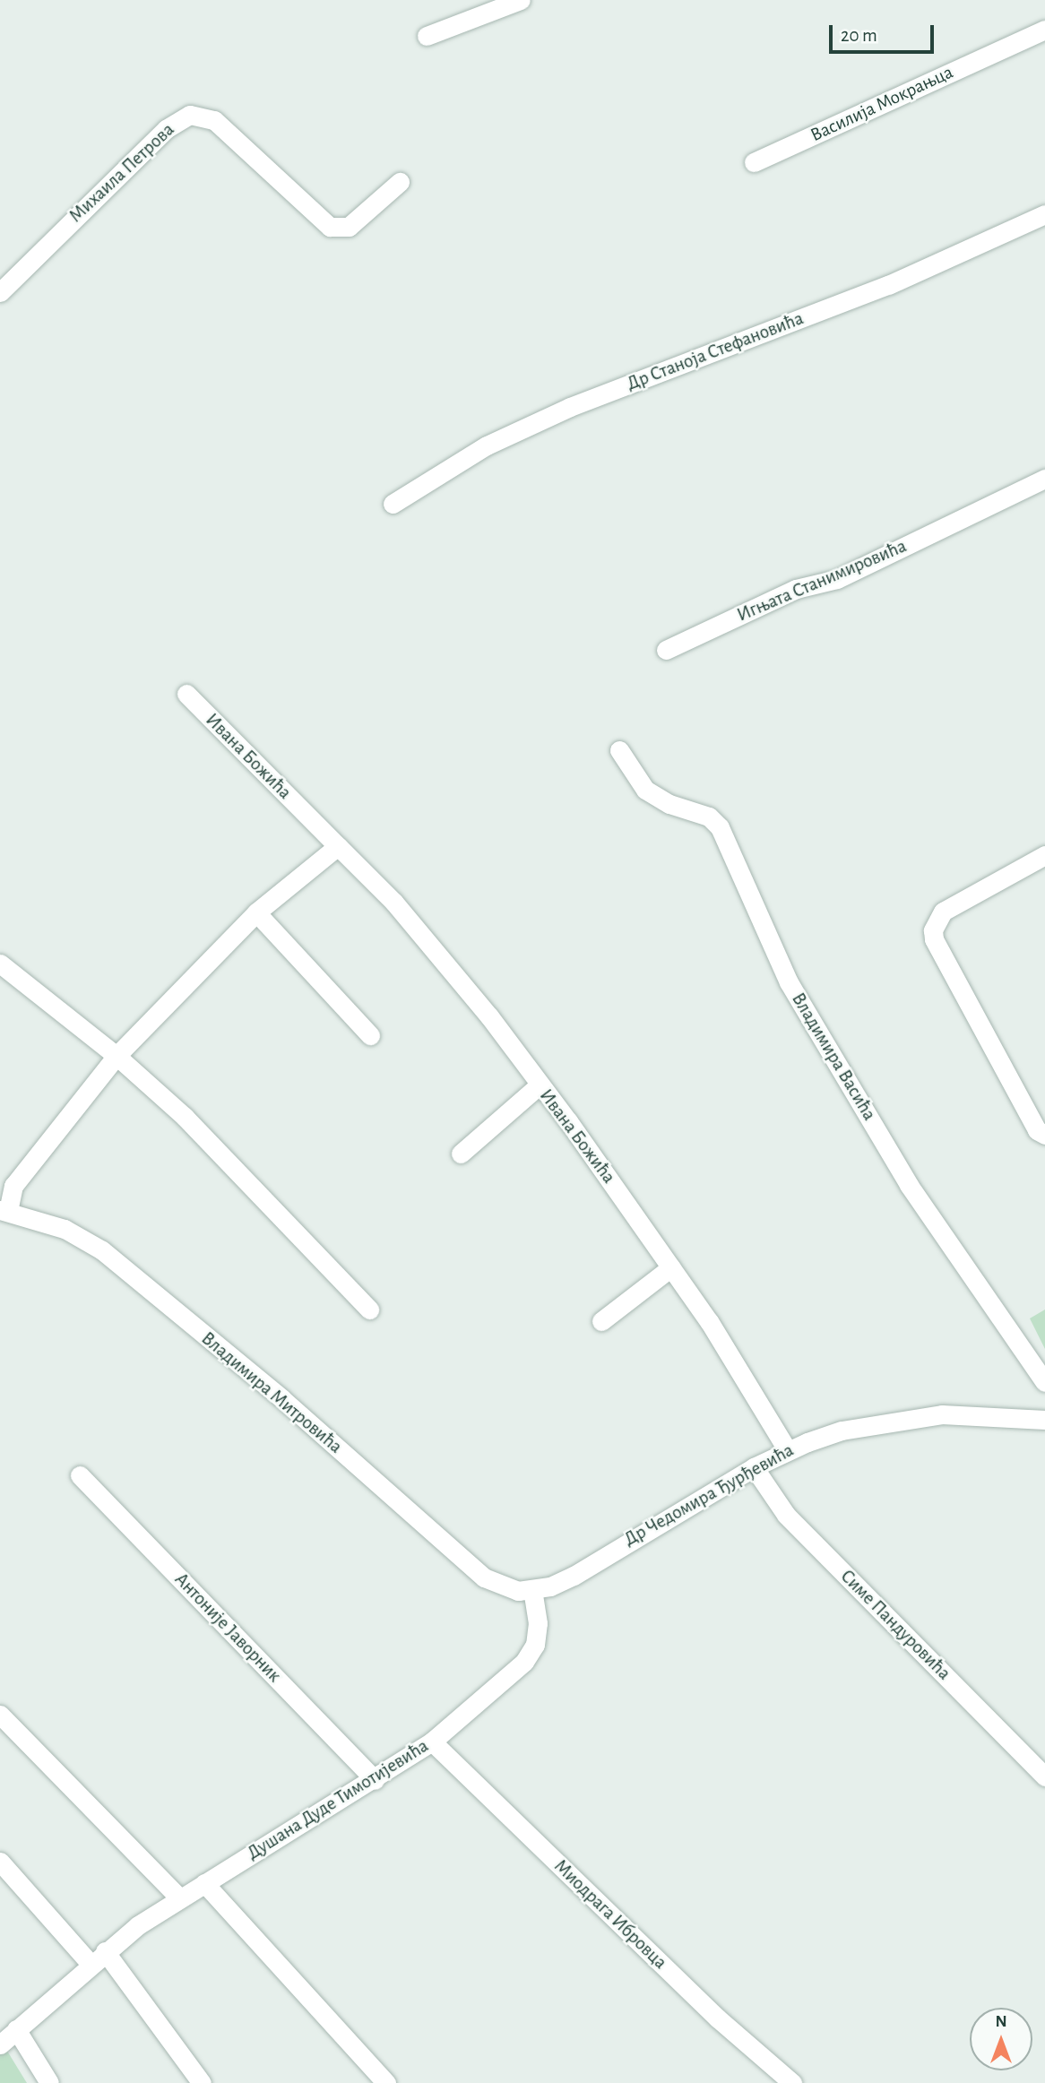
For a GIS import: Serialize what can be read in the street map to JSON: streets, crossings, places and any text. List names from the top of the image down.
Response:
{
  "streets": {
    "street": [
      "Василија Мокрањца",
      "Михаила Петрова",
      "Др Станоја Стефановића",
      "Игњата Станимировића",
      "Ивана Божића",
      "Владимира Васића",
      "Владимира Митровића",
      "Др Чедомира Ђурђевића",
      "Симе Пандуровића",
      "Антоније Јаворник",
      "Душана Дуде Тимотијевића",
      "Миодрага Ибровца"
    ]
  },
  "crossings": [
    ["Ивана Божића", "Др Чедомира Ђурђевића"],
    ["Владимира Митровића", "Др Чедомира Ђурђевића"],
    ["Владимира Митровића", "Душана Дуде Тимотијевића"],
    ["Др Чедомира Ђурђевића", "Симе Пандуровића"],
    ["Др Чедомира Ђурђевића", "Душана Дуде Тимотијевића"],
    ["Антоније Јаворник", "Душана Дуде Тимотијевића"],
    ["Душана Дуде Тимотијевића", "Миодрага Ибровца"]
  ],
  "scale_bar": "20 m",
  "north": "top"
}
